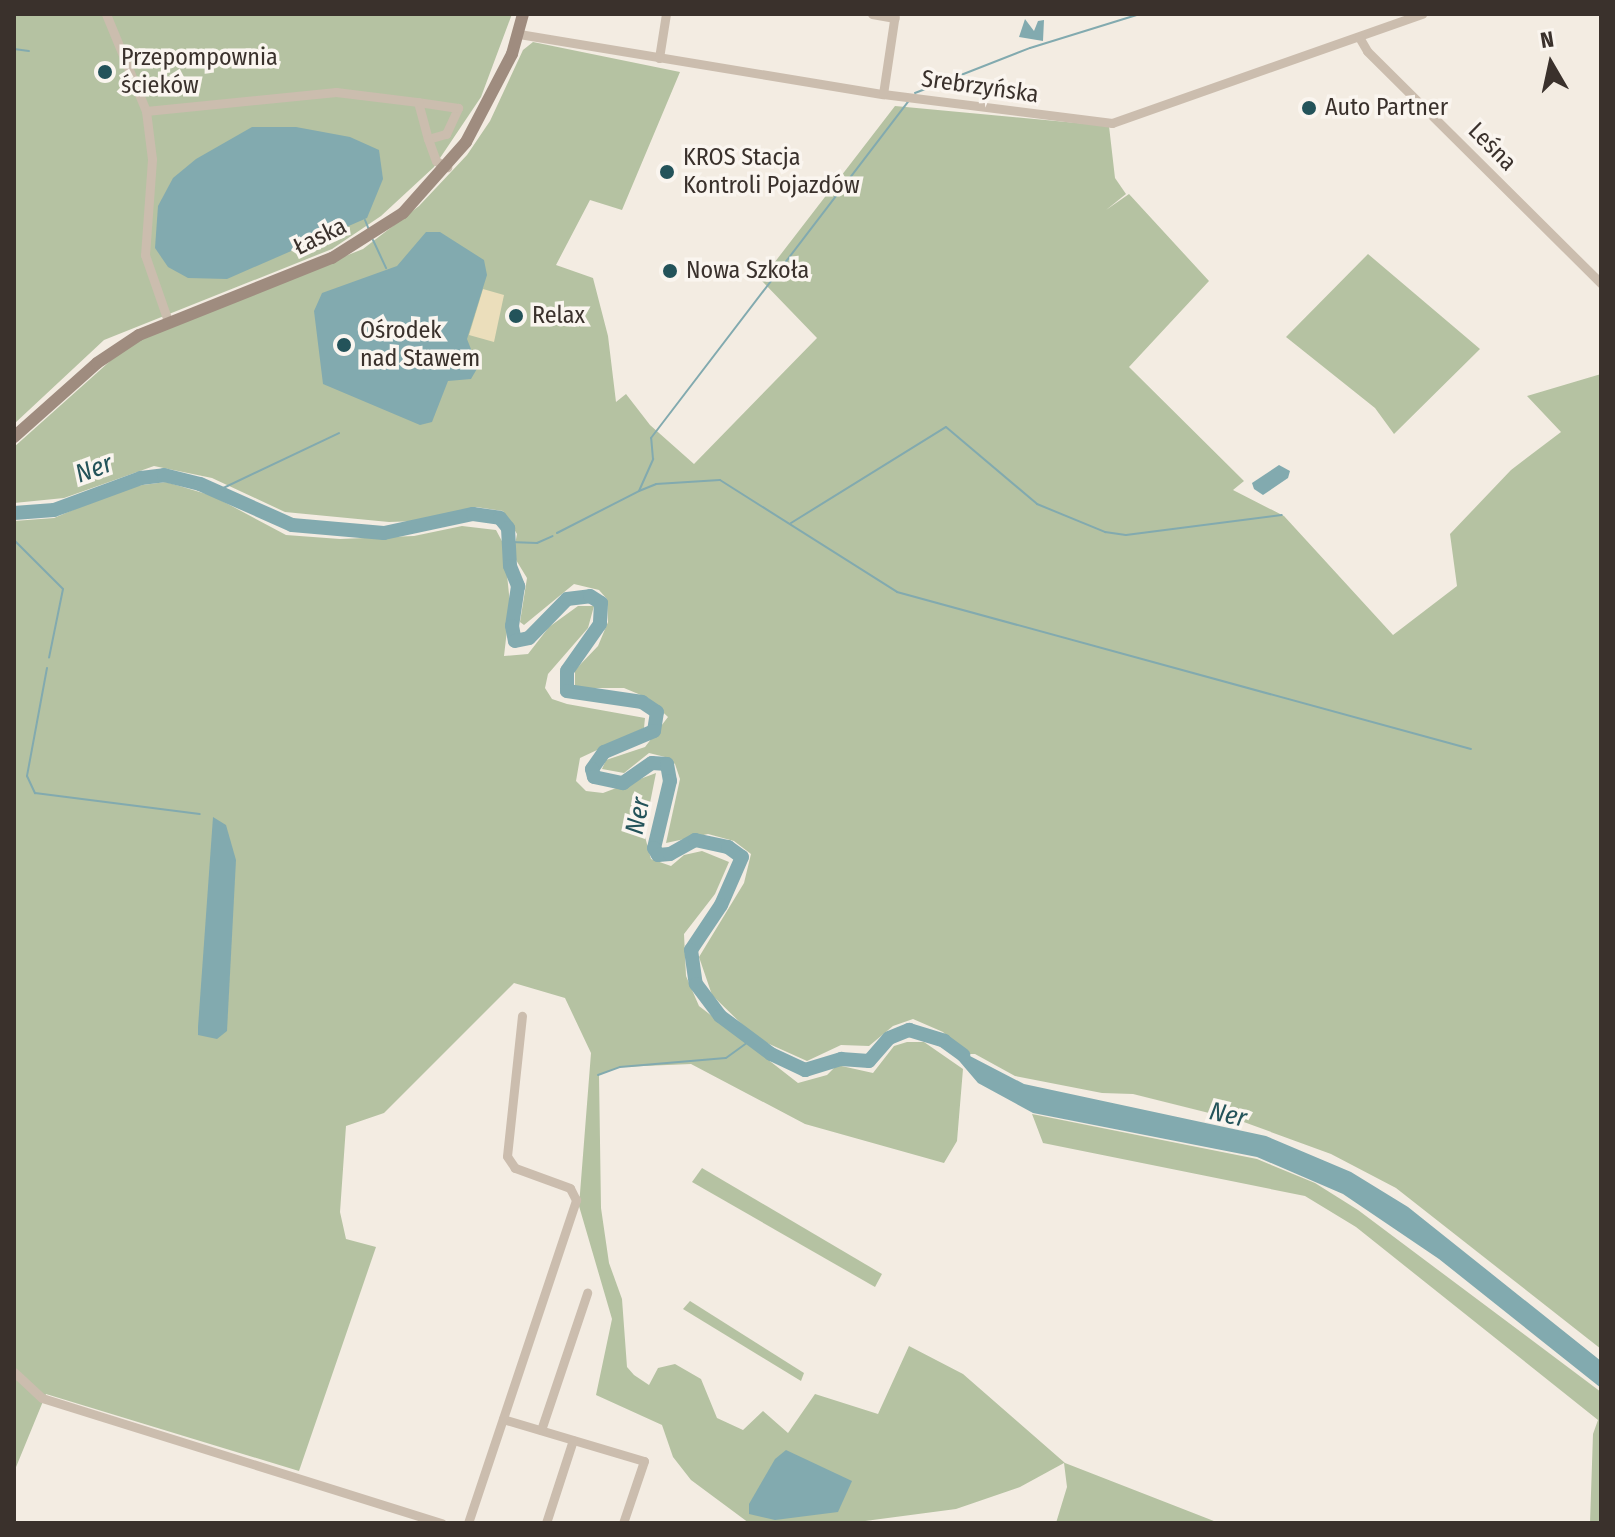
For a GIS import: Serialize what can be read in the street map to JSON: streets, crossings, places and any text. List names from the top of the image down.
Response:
{
  "streets": {
    "main road": ["Łaska"],
    "street": ["Srebrzyńska", "Leśna"]
  },
  "crossings": [
    ["Srebrzyńska", "Leśna"],
    ["Srebrzyńska", "Łaska"]
  ],
  "water": ["Ner"],
  "places": [
    "Przepompownia ścieków",
    "Auto Partner",
    "KROS Stacja Kontroli Pojazdów",
    "Nowa Szkoła",
    "Relax",
    "Ośrodek nad Stawem"
  ],
  "north": "top"
}
